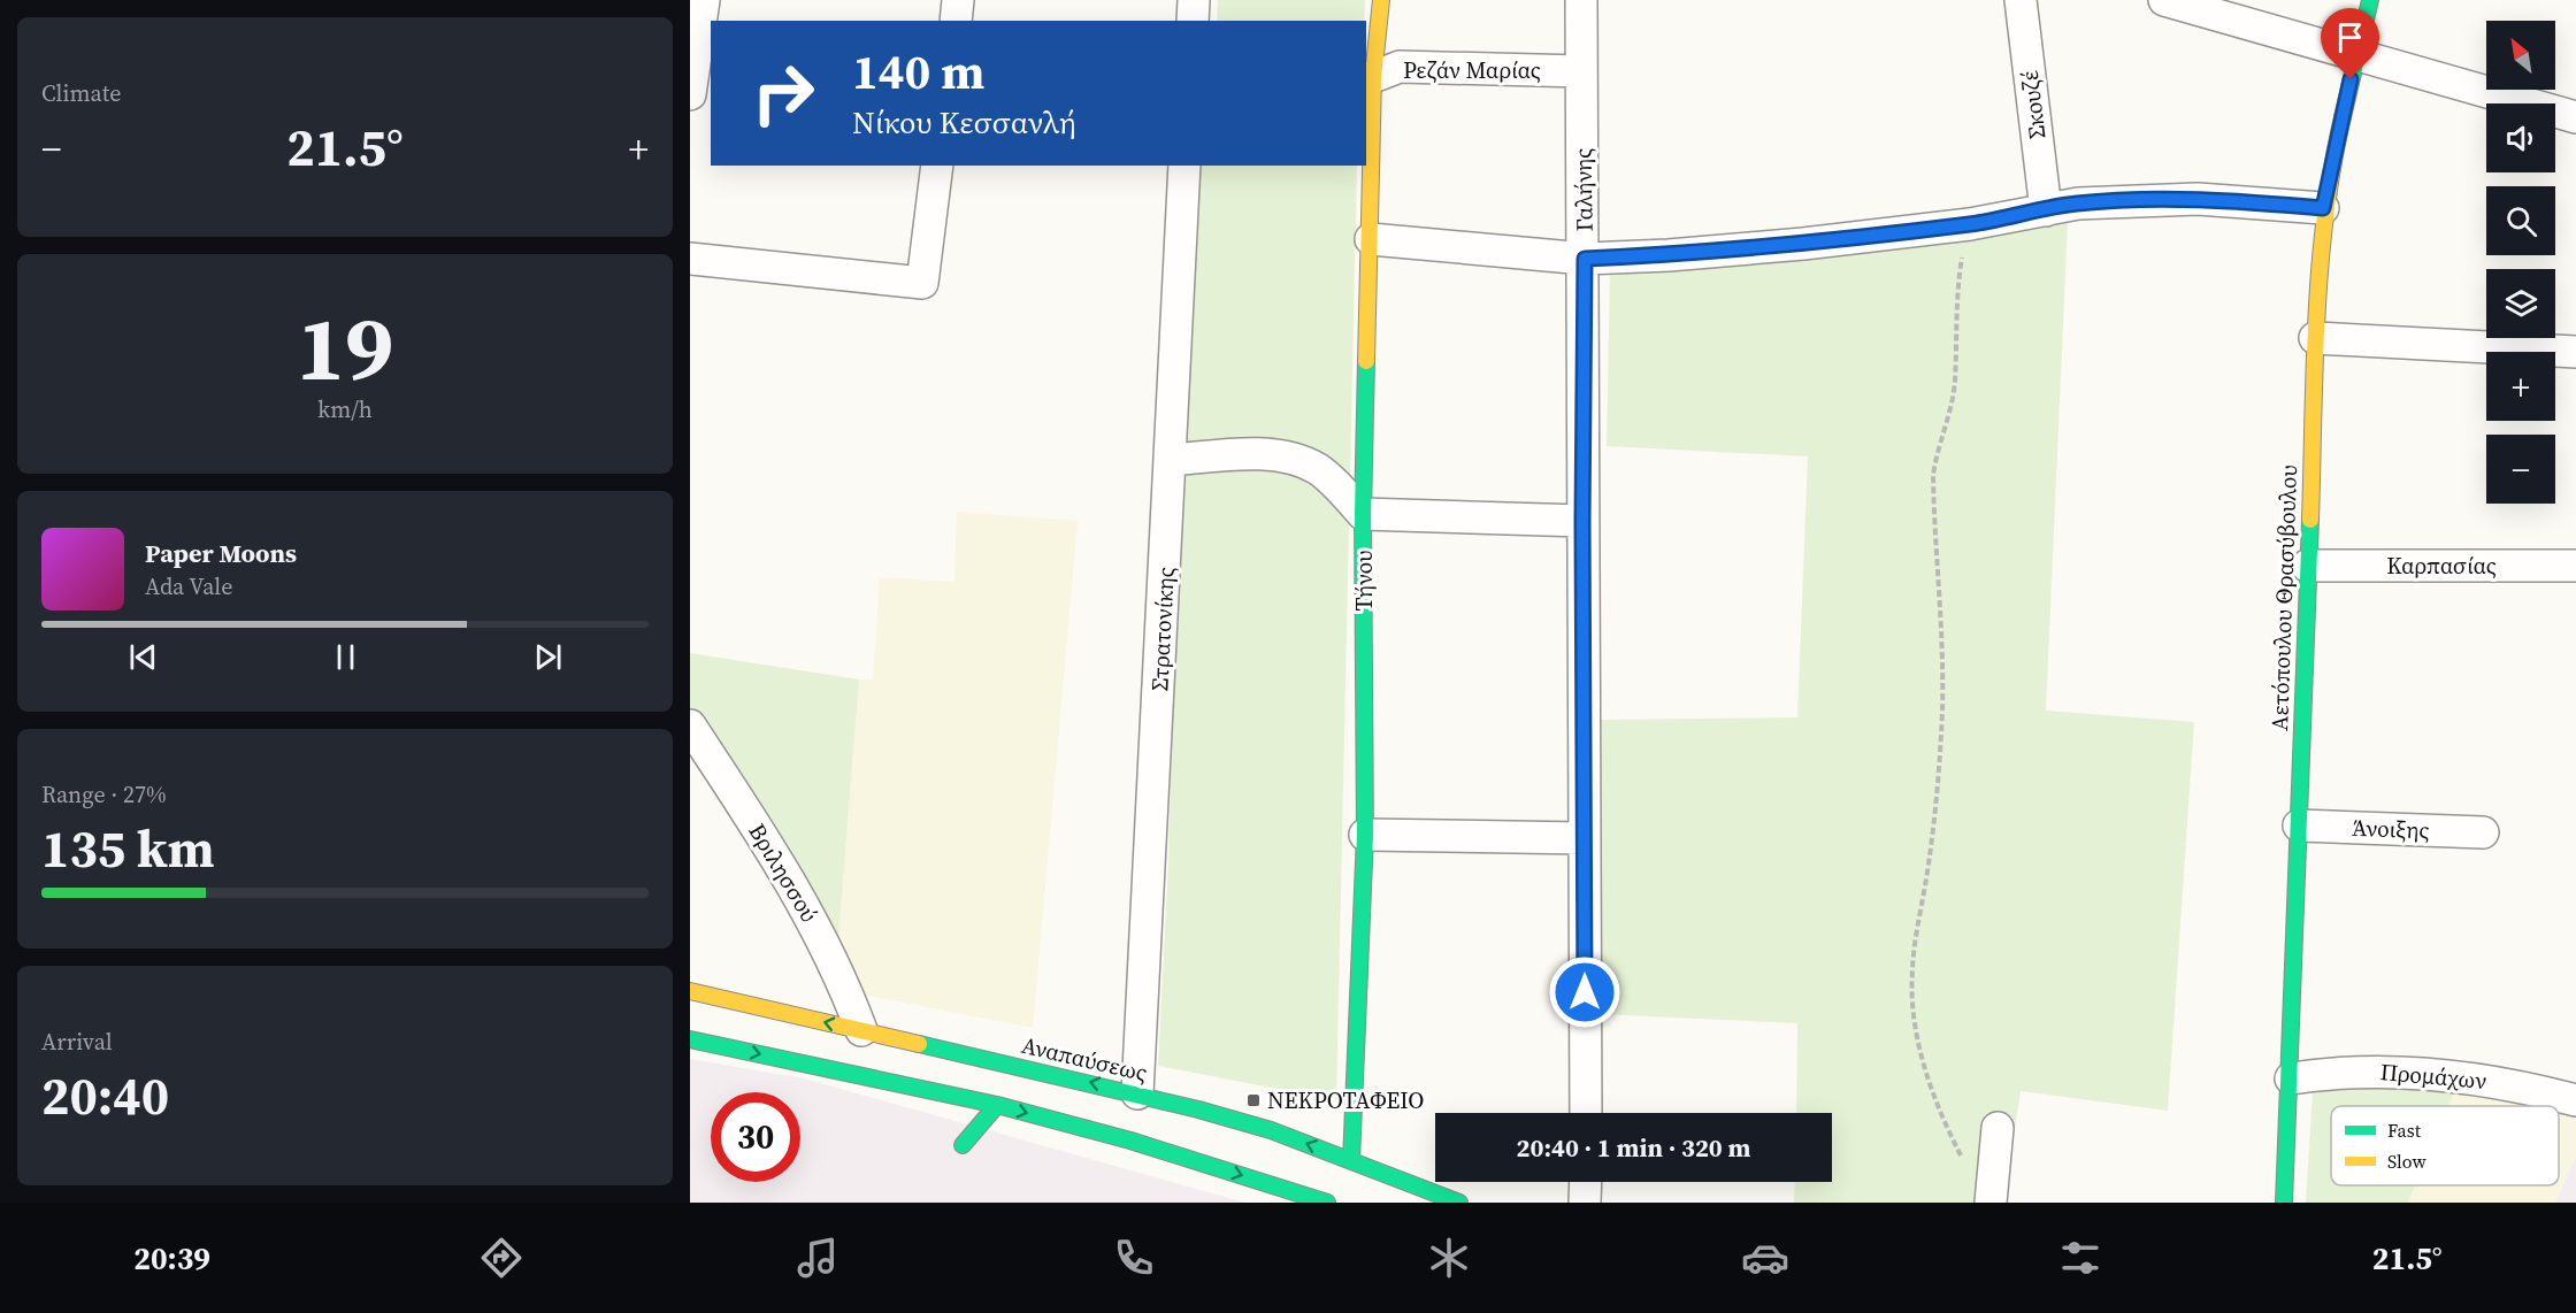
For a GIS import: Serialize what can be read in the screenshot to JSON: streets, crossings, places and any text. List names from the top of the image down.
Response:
{
  "streets": {
    "street": [
      "Ρεζάν Μαρίας",
      "Σκουζέ",
      "Γαλήνης",
      "Καρπασίας",
      "Τήνου",
      "Αετόπουλου Θρασύβουλου",
      "Στρατονίκης",
      "Άνοιξης",
      "Βριλησσού",
      "Αναπαύσεως",
      "Προμάχων"
    ]
  },
  "crossings": [
    ["Ρεζάν Μαρίας", "Γαλήνης"],
    ["Ρεζάν Μαρίας", "Τήνου"],
    ["Καρπασίας", "Αετόπουλου Θρασύβουλου"],
    ["Τήνου", "Αναπαύσεως"],
    ["Αετόπουλου Θρασύβουλου", "Άνοιξης"],
    ["Αετόπουλου Θρασύβουλου", "Προμάχων"],
    ["Στρατονίκης", "Αναπαύσεως"],
    ["Βριλησσού", "Αναπαύσεως"]
  ],
  "places": {
    "transit": ["ΝΕΚΡΟΤΑΦΕΙΟ"]
  },
  "legend": ["Fast", "Slow"],
  "north": "top left",
  "page": {
    "tile": [
      "Climate",
      ["19", "km/h"],
      ["Range · 27%", "135 km"],
      ["Arrival", "20:40"]
    ],
    "map_buttons": ["+", "−"],
    "turn": ["140 m", "Νίκου Κεσσανλή"],
    "heat": ["−", "21.5°", "+"],
    "song": ["Paper Moons", "Ada Vale"],
    "limit": "30",
    "trip": "20:40 · 1 min · 320 m",
    "tabs": ["20:39", "21.5°"]
  }
}
